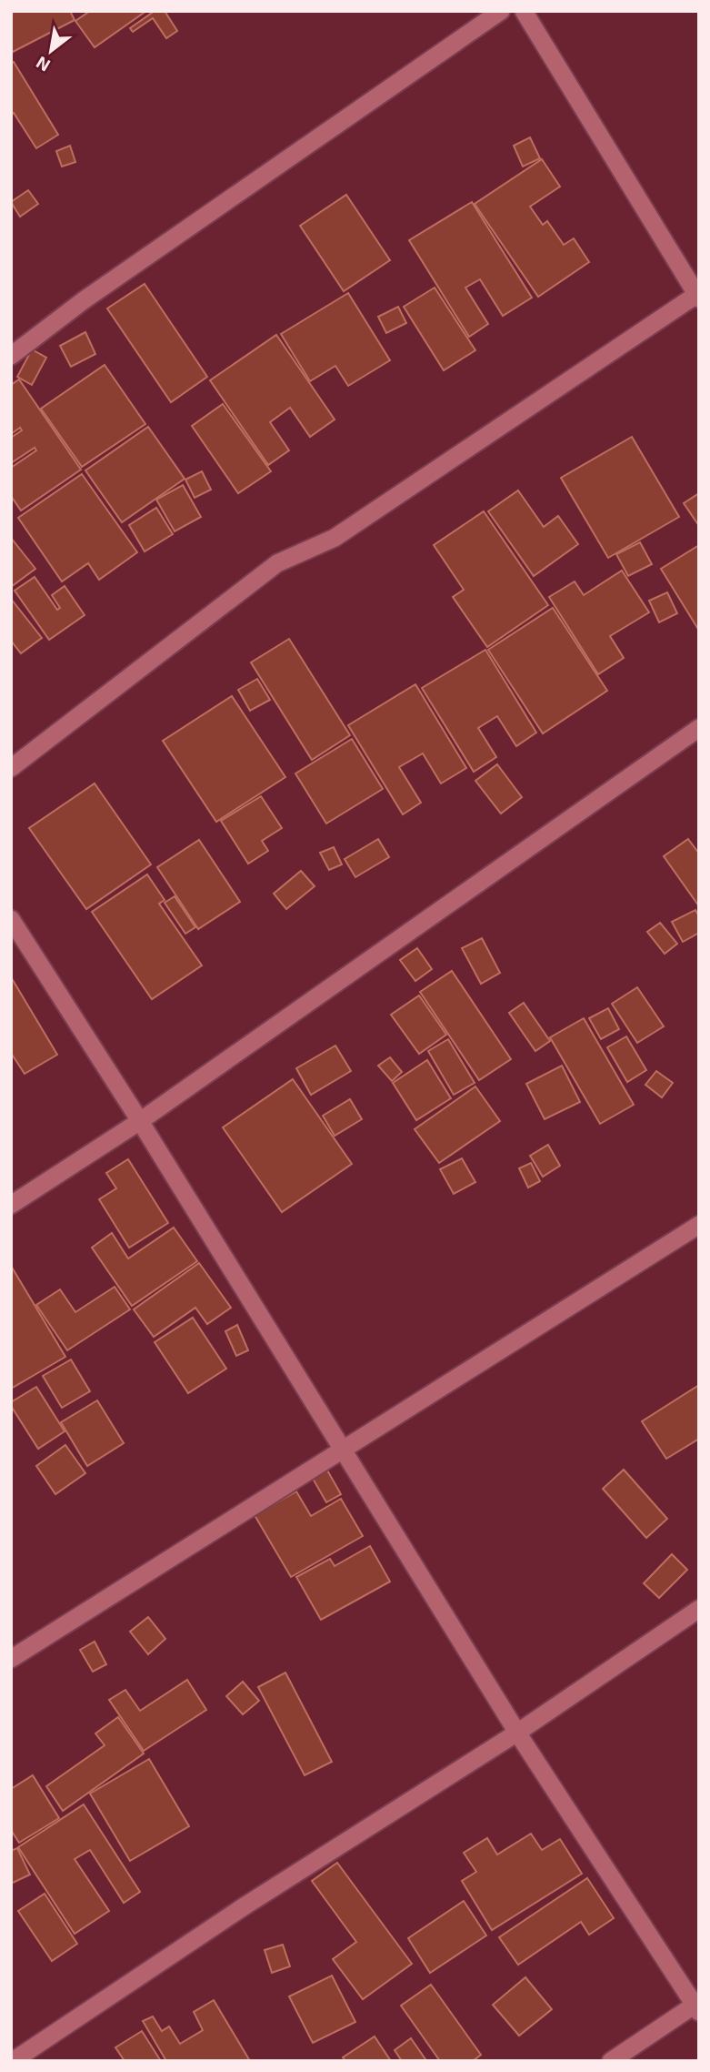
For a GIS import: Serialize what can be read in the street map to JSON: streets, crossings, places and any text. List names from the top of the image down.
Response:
{
  "north": "bottom left"
}
